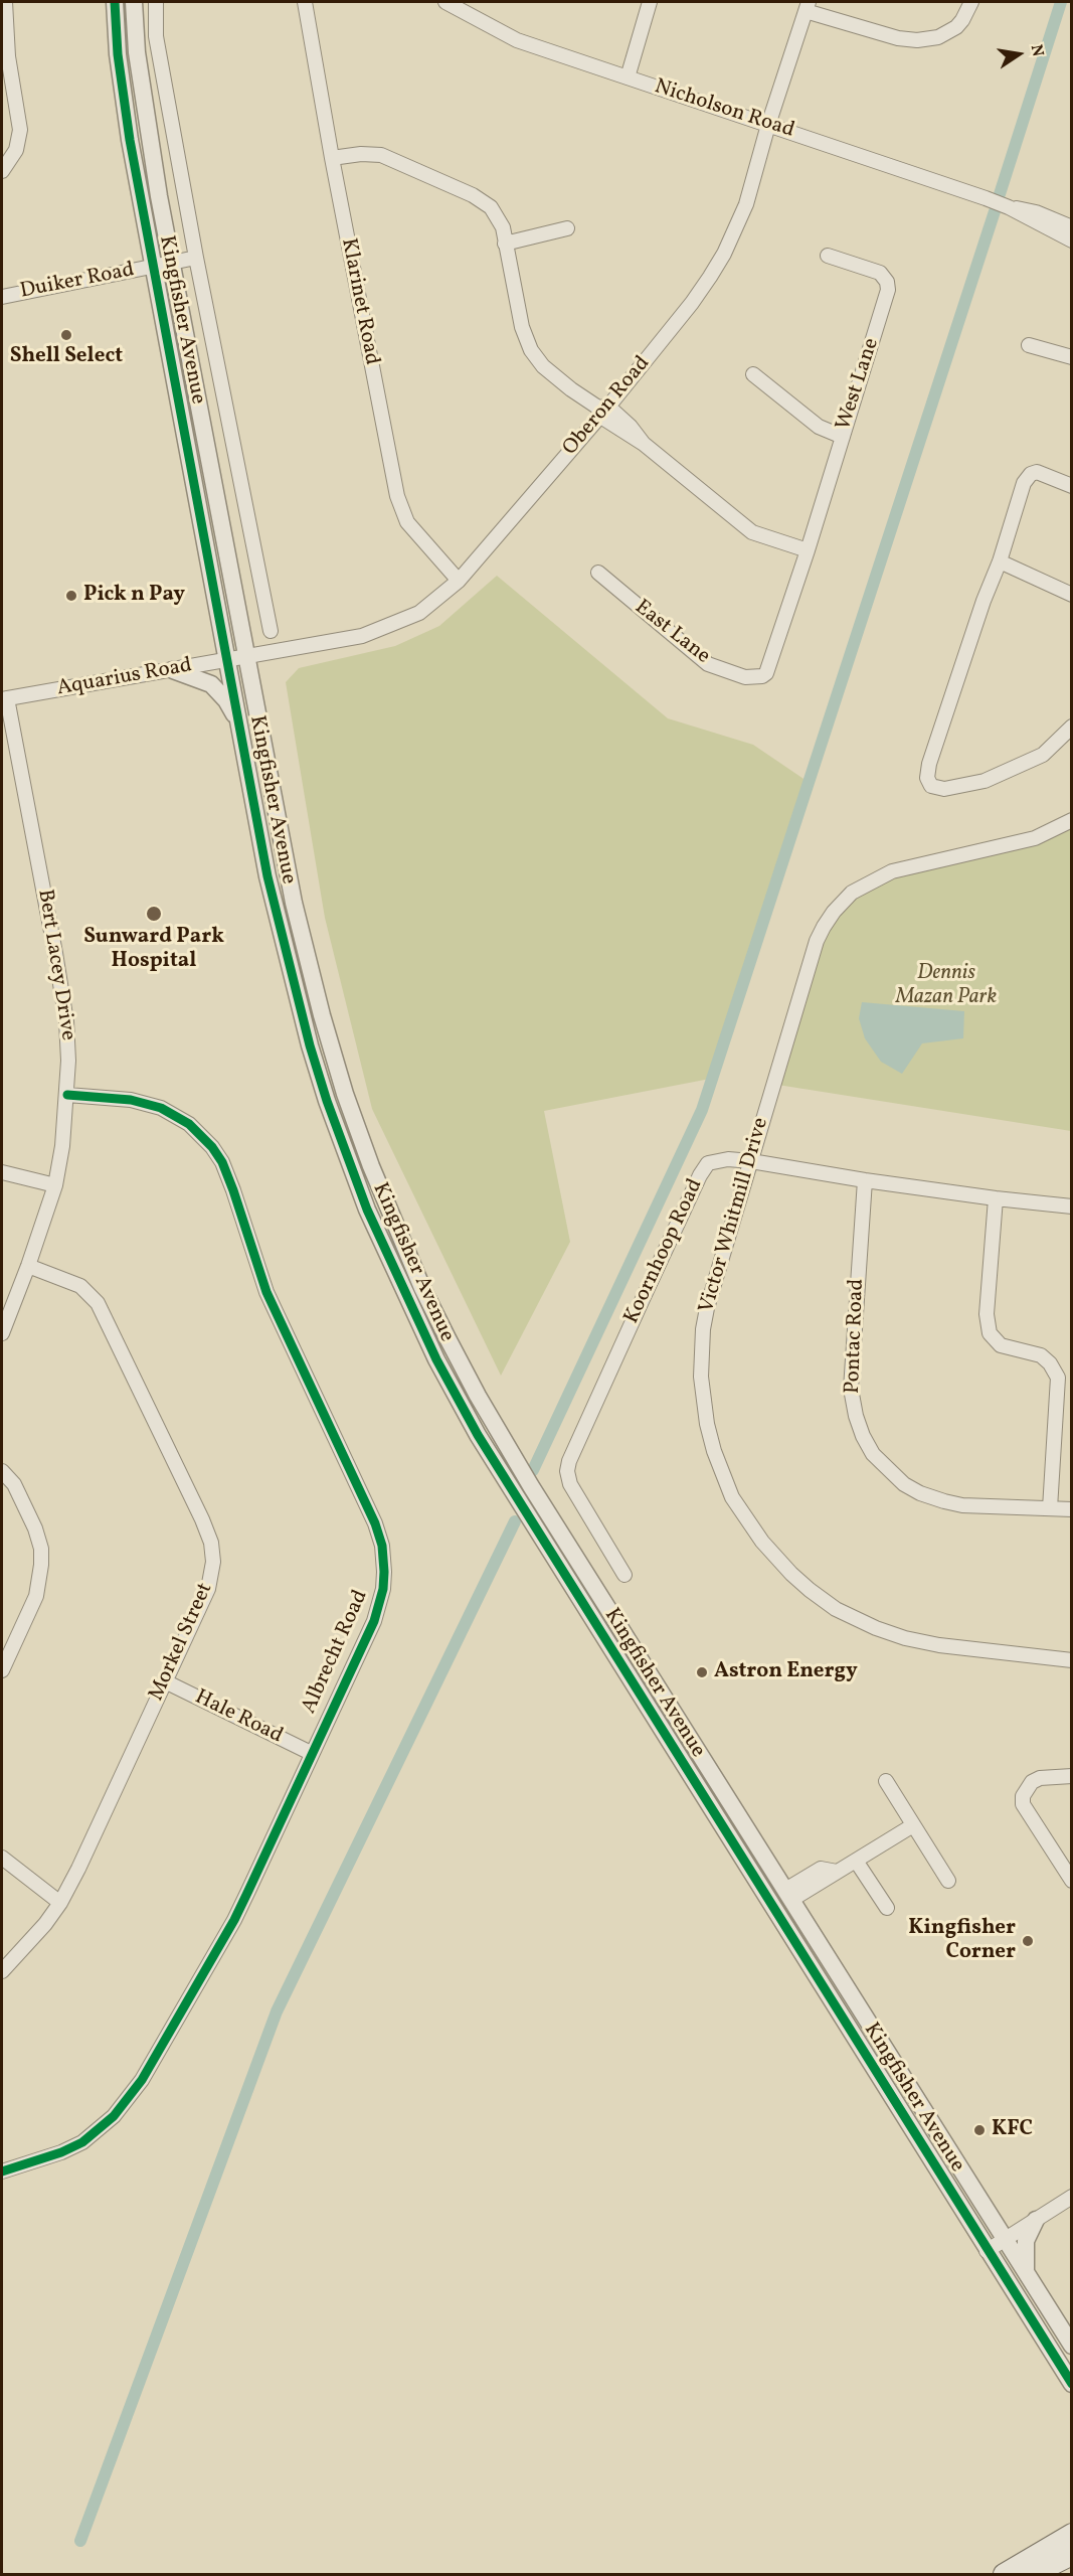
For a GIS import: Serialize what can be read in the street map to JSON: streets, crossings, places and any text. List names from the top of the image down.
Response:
{
  "streets": {
    "street": [
      "Nicholson Road",
      "Duiker Road",
      "Klarinet Road",
      "Kingfisher Avenue",
      "West Lane",
      "Oberon Road",
      "East Lane",
      "Aquarius Road",
      "Bert Lacey Drive",
      "Victor Whitmill Drive",
      "Koornhoop Road",
      "Pontac Road",
      "Morkel Street",
      "Albrecht Road",
      "Hale Road"
    ]
  },
  "crossings": [
    ["Nicholson Road", "Oberon Road"],
    ["Duiker Road", "Kingfisher Avenue"],
    ["Klarinet Road", "Oberon Road"],
    ["Kingfisher Avenue", "Oberon Road"],
    ["Kingfisher Avenue", "Aquarius Road"],
    ["West Lane", "East Lane"],
    ["Oberon Road", "Aquarius Road"],
    ["Aquarius Road", "Bert Lacey Drive"],
    ["Bert Lacey Drive", "Morkel Street"],
    ["Bert Lacey Drive", "Albrecht Road"],
    ["Victor Whitmill Drive", "Koornhoop Road"],
    ["Koornhoop Road", "Pontac Road"],
    ["Morkel Street", "Hale Road"],
    ["Albrecht Road", "Hale Road"]
  ],
  "parks": ["Dennis Mazan Park"],
  "places": [
    "Shell Select",
    "Pick n Pay",
    "Sunward Park Hospital",
    "Astron Energy",
    "Kingfisher Corner",
    "KFC"
  ],
  "north": "right"
}
